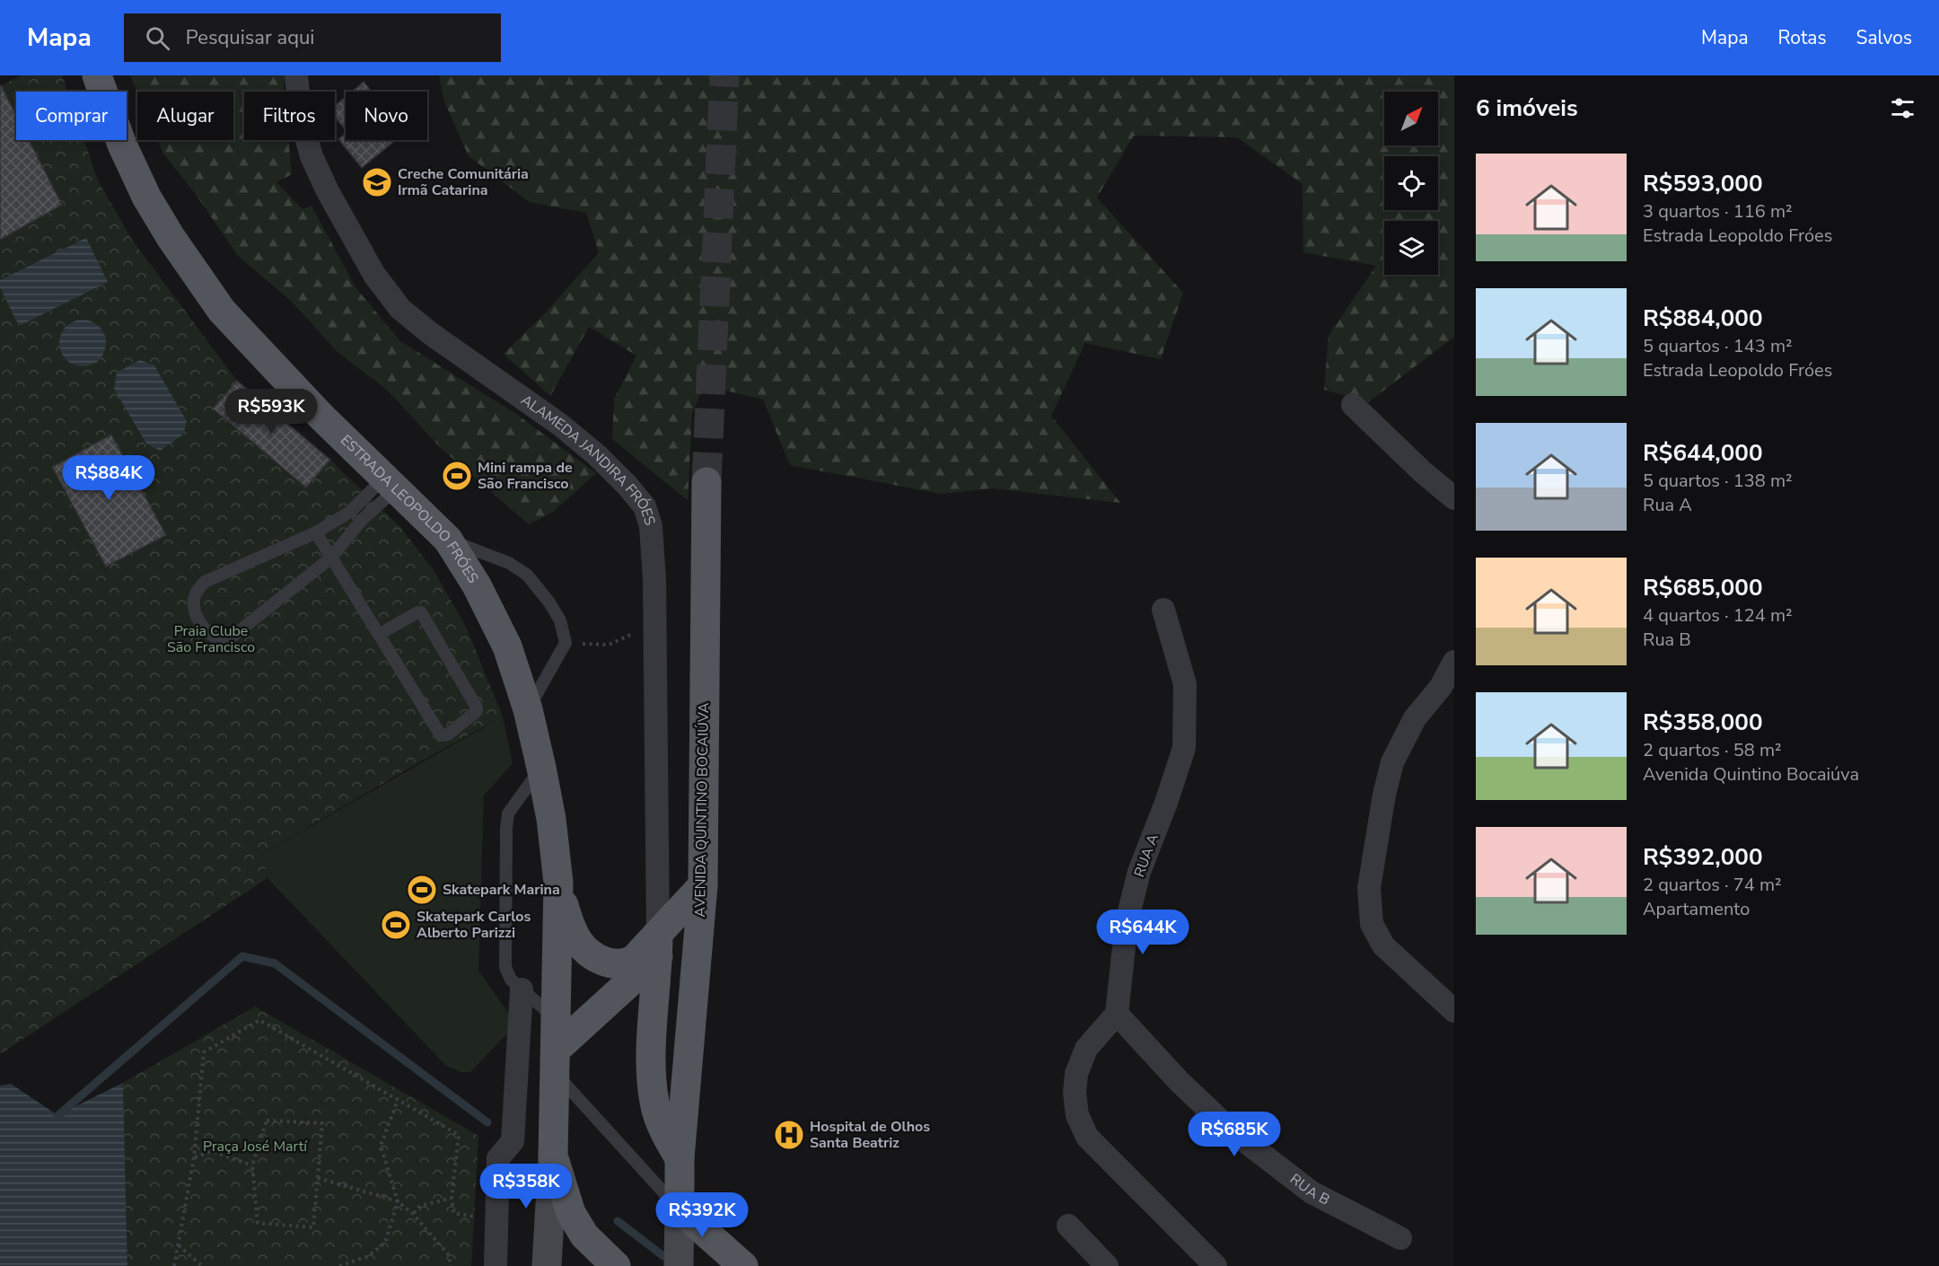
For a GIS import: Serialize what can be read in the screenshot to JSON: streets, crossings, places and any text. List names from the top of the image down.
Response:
{
  "streets": {
    "main road": ["ESTRADA LEOPOLDO FRÓES", "AVENIDA QUINTINO BOCAIÚVA"],
    "street": ["ALAMEDA JANDIRA FRÓES", "RUA A", "RUA B"]
  },
  "crossings": [
    ["RUA A", "RUA B"]
  ],
  "parks": ["Praia Clube São Francisco", "Praça José Martí"],
  "places": {
    "school or university": ["Creche Comunitária Irmã Catarina"],
    "sports": ["Mini rampa de São Francisco", "Skatepark Marina", "Skatepark Carlos Alberto Parizzi"],
    "hospital": ["Hospital de Olhos Santa Beatriz"]
  },
  "north": "top right",
  "page": {
    "header": "Mapa",
    "search": "Pesquisar aqui",
    "nav": ["Mapa", "Rotas", "Salvos"],
    "heading": "6 imóveis",
    "chip": [
      "Comprar",
      "Alugar",
      "Filtros",
      "Novo"
    ],
    "list": [
      {
        "name": "R$593,000",
        "note": "3 quartos · 116 m² · Estrada Leopoldo Fróes"
      },
      {
        "name": "R$884,000",
        "note": "5 quartos · 143 m² · Estrada Leopoldo Fróes"
      },
      {
        "name": "R$644,000",
        "note": "5 quartos · 138 m² · Rua A"
      },
      {
        "name": "R$685,000",
        "note": "4 quartos · 124 m² · Rua B"
      },
      {
        "name": "R$358,000",
        "note": "2 quartos · 58 m² · Avenida Quintino Bocaiúva"
      },
      {
        "name": "R$392,000",
        "note": "2 quartos · 74 m² · Apartamento"
      }
    ],
    "price": [
      "R$593K",
      "R$884K",
      "R$644K",
      "R$685K",
      "R$358K",
      "R$392K"
    ]
  }
}
